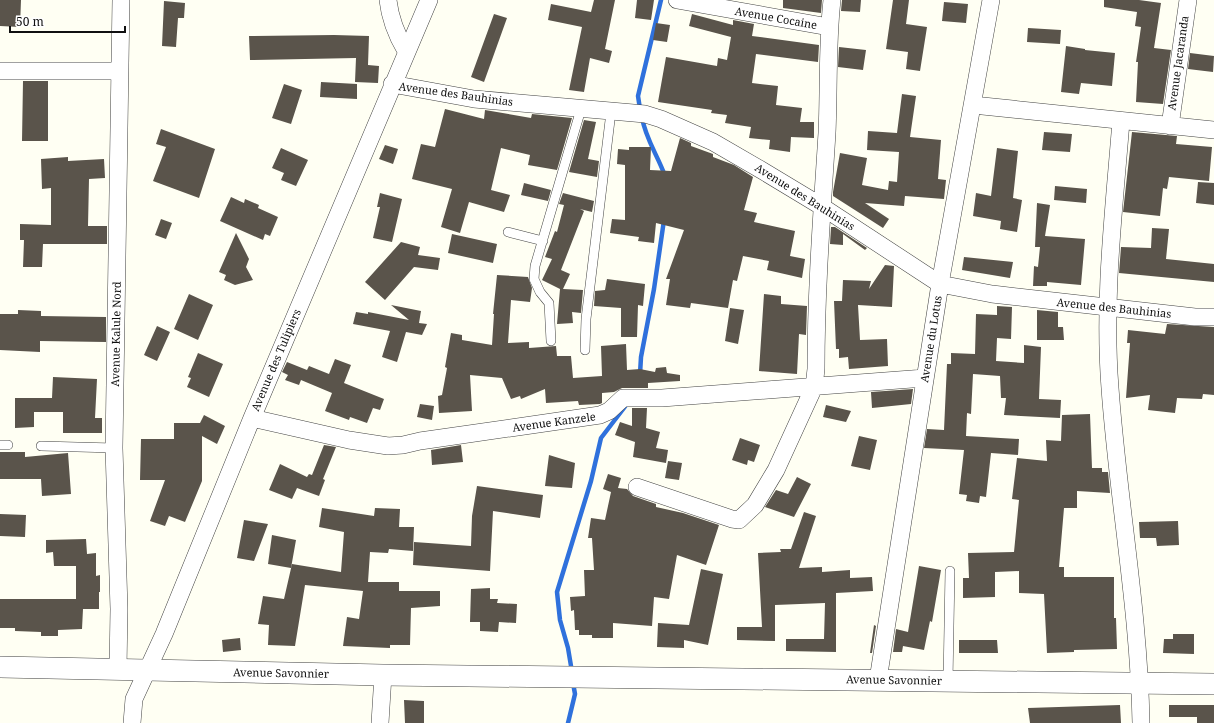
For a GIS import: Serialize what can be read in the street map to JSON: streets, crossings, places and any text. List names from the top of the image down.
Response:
{
  "streets": {
    "street": [
      "Avenue Cocaine",
      "Avenue Jacaranda",
      "Avenue des Bauhinias",
      "Avenue Kalule Nord",
      "Avenue du Lotus",
      "Avenue des Tulipiers",
      "Avenue Kanzele",
      "Avenue Savonnier"
    ]
  },
  "crossings": [
    ["Avenue des Bauhinias", "Avenue du Lotus"],
    ["Avenue des Bauhinias", "Avenue des Tulipiers"],
    ["Avenue Kalule Nord", "Avenue Savonnier"],
    ["Avenue du Lotus", "Avenue Kanzele"],
    ["Avenue du Lotus", "Avenue Savonnier"],
    ["Avenue des Tulipiers", "Avenue Kanzele"],
    ["Avenue des Tulipiers", "Avenue Savonnier"]
  ],
  "scale_bar": "50 m"
}
